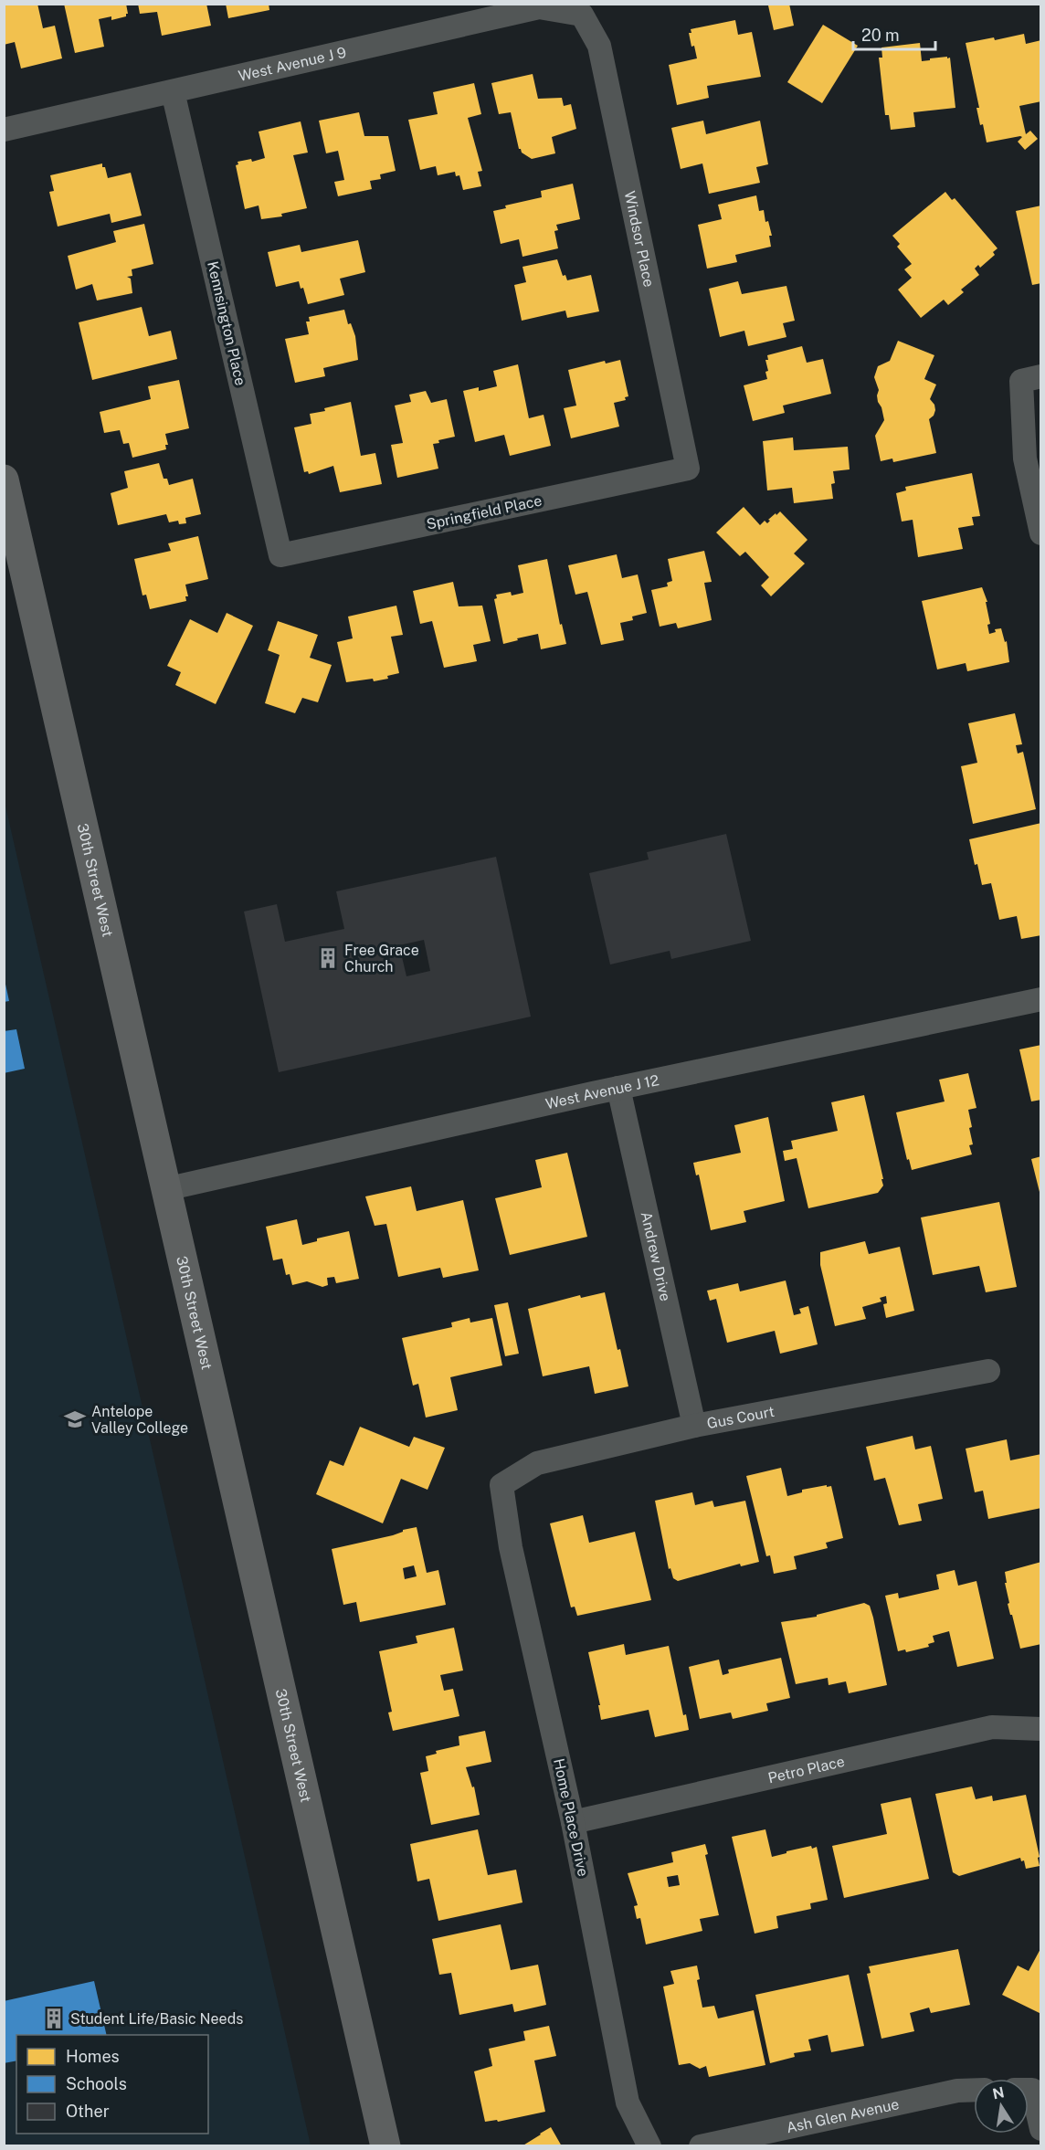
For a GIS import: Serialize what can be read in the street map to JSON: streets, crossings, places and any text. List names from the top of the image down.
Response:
{
  "streets": {
    "main road": ["30th Street West"],
    "street": [
      "West Avenue J 9",
      "Windsor Place",
      "Kennsington Place",
      "Springfield Place",
      "West Avenue J 12",
      "Andrew Drive",
      "Gus Court",
      "Petro Place",
      "Home Place Drive",
      "Ash Glen Avenue"
    ]
  },
  "crossings": [
    ["West Avenue J 9", "Windsor Place"],
    ["West Avenue J 9", "Kennsington Place"],
    ["Windsor Place", "Springfield Place"],
    ["Kennsington Place", "Springfield Place"],
    ["30th Street West", "West Avenue J 12"],
    ["West Avenue J 12", "Andrew Drive"],
    ["Andrew Drive", "Gus Court"],
    ["Gus Court", "Home Place Drive"],
    ["Petro Place", "Home Place Drive"]
  ],
  "places": {
    "building": ["Free Grace Church", "Student Life/Basic Needs"],
    "school or university": ["Antelope Valley College"]
  },
  "legend": ["Homes", "Schools", "Other"],
  "scale_bar": "20 m",
  "north": "top"
}
